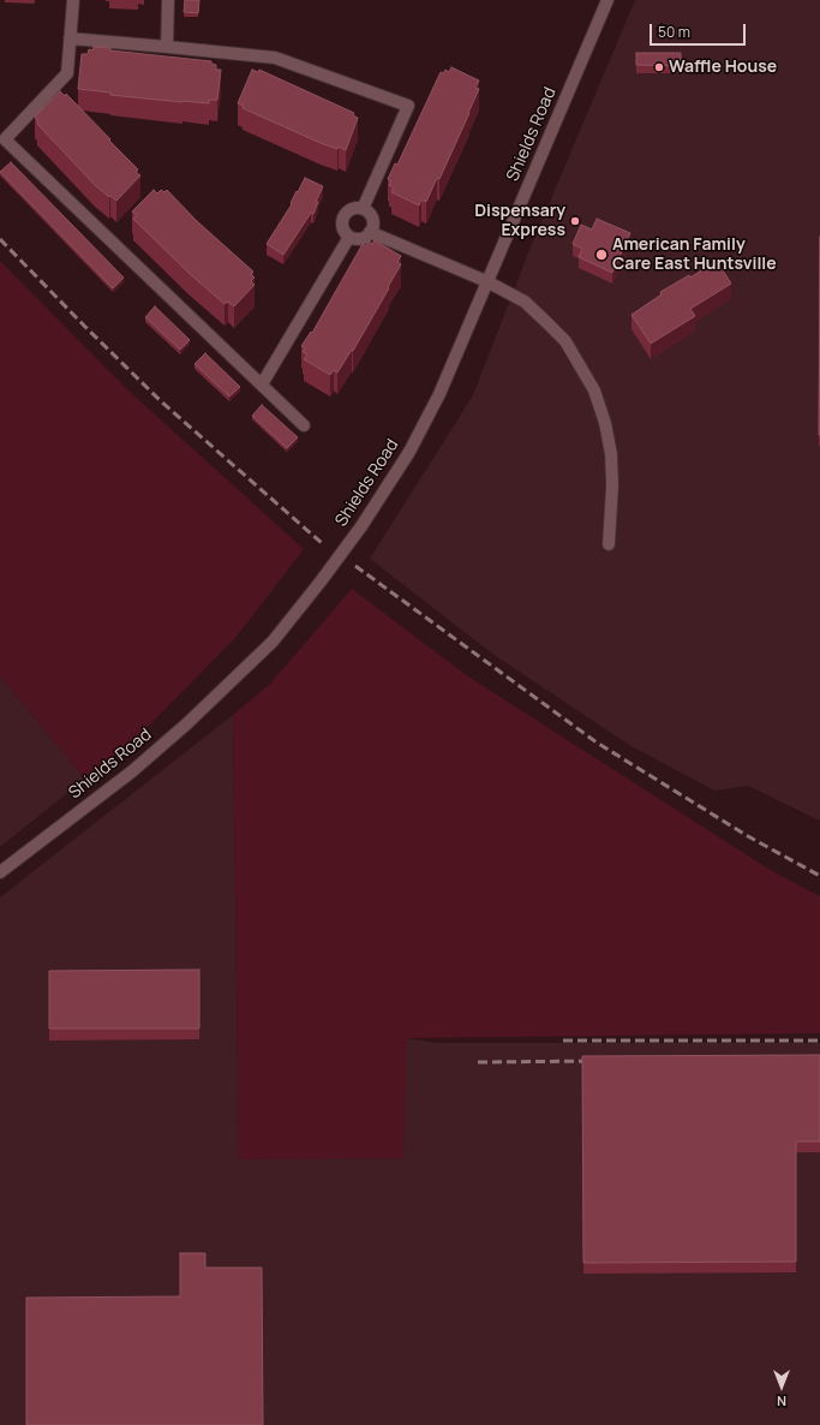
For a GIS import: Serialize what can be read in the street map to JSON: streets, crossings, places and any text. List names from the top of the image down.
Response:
{
  "streets": {
    "street": ["Shields Road"]
  },
  "places": ["Waffle House", "Dispensary Express", "American Family Care East Huntsville"],
  "scale_bar": "50 m",
  "north": "bottom"
}
